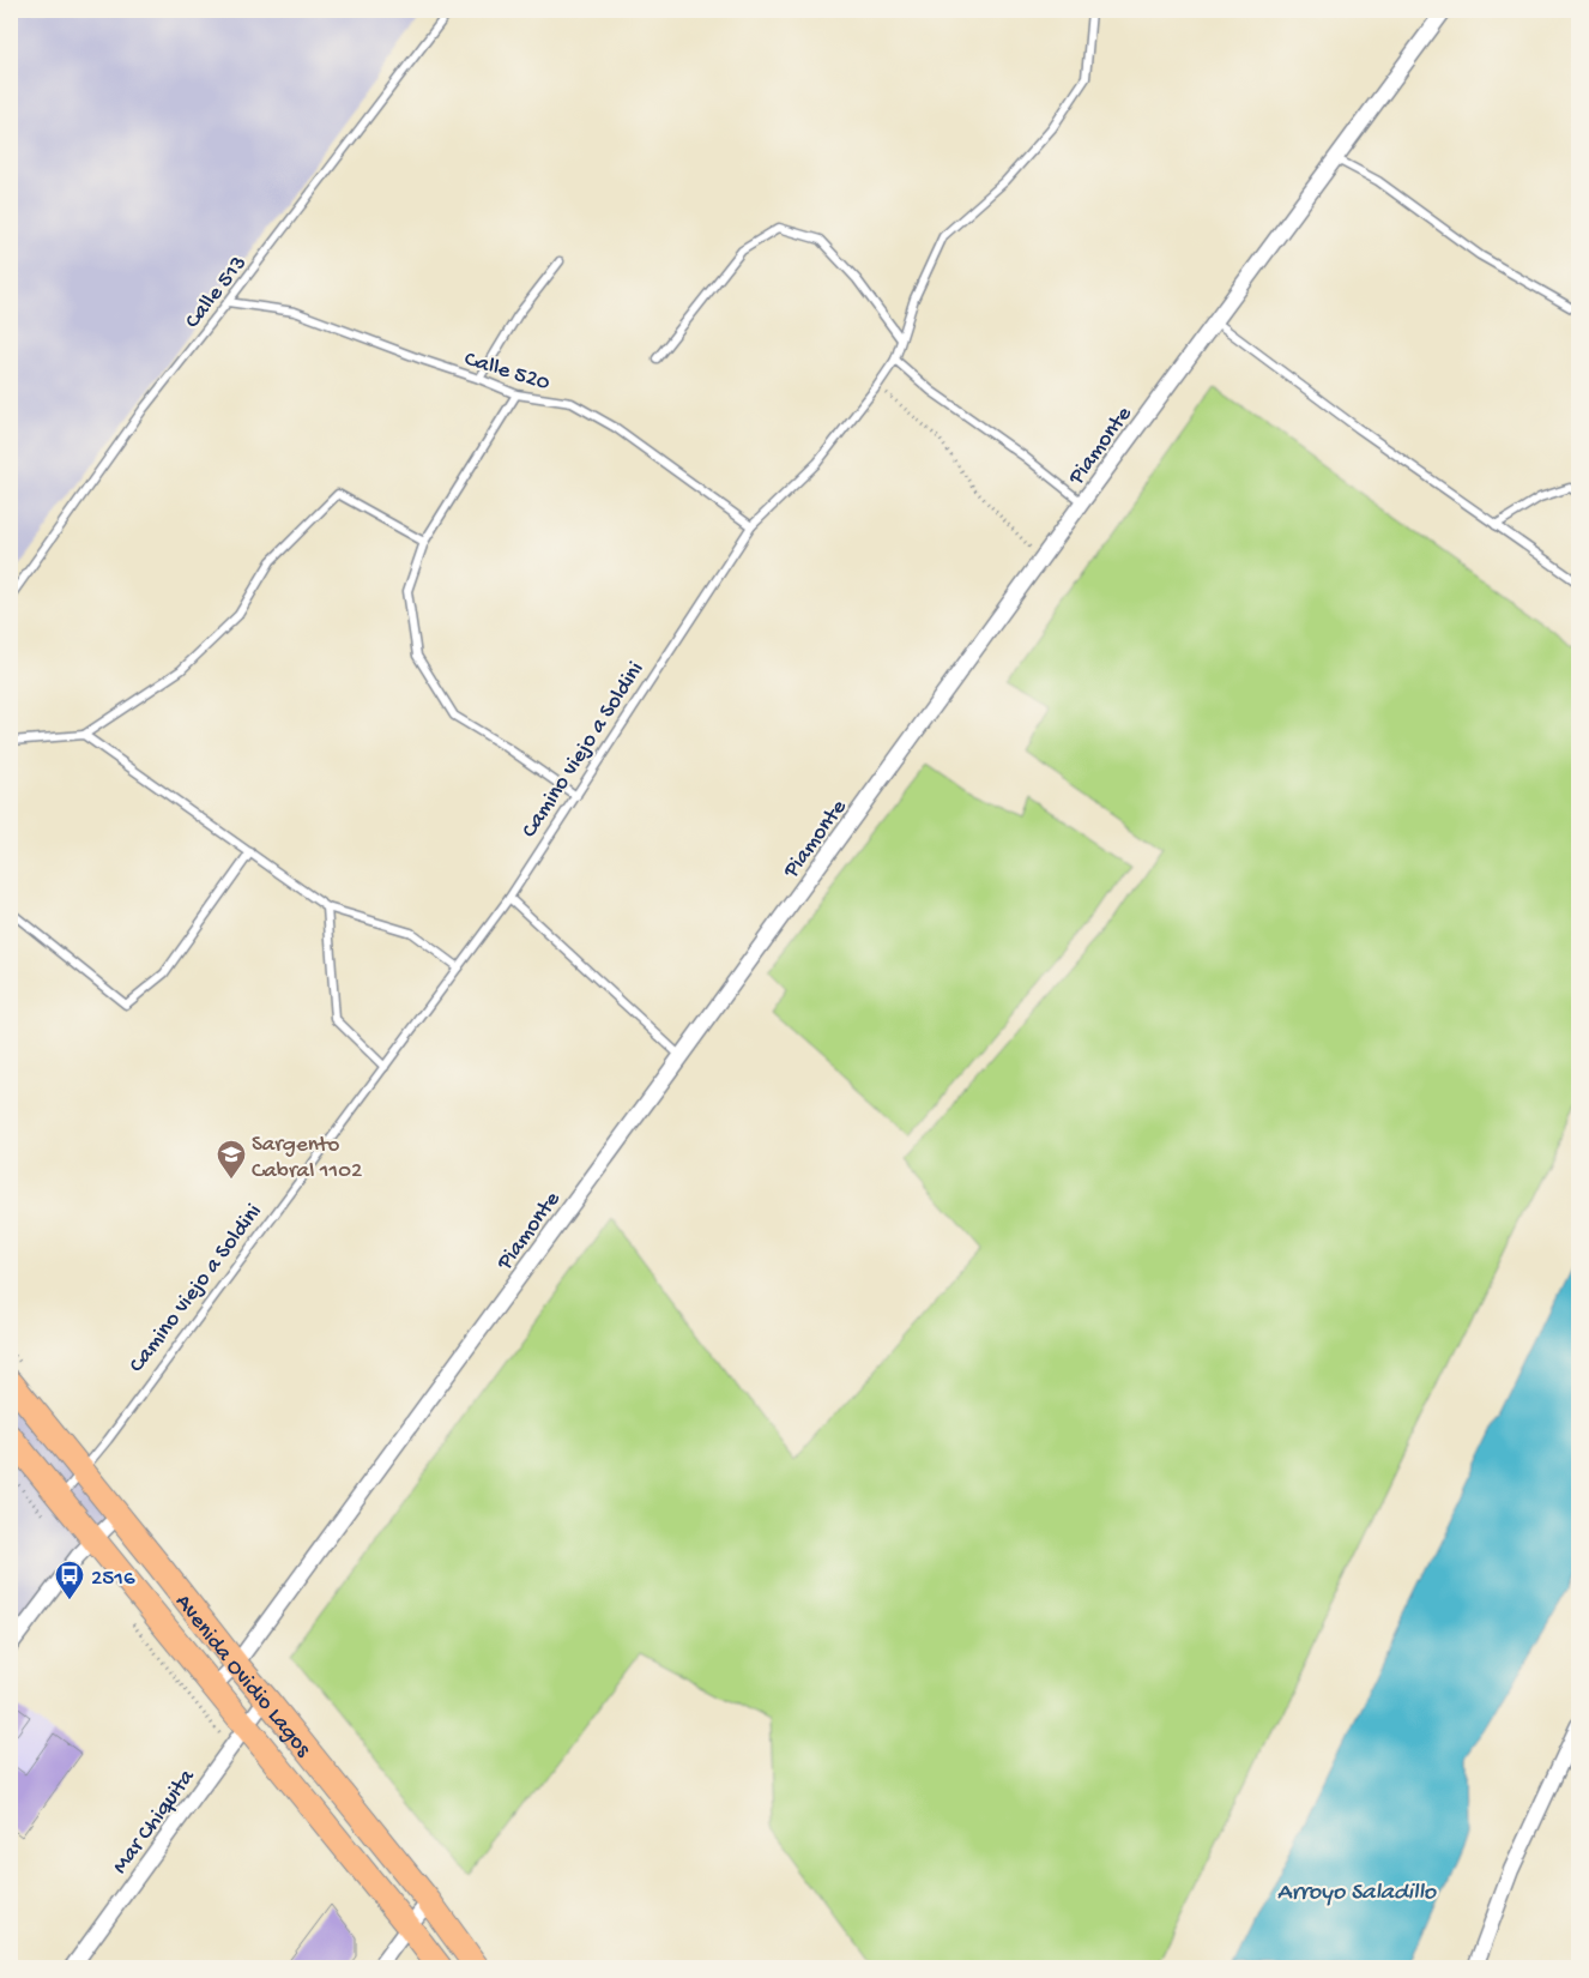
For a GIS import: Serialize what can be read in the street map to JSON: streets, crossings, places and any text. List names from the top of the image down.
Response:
{
  "streets": {
    "main road": ["Avenida Ovidio Lagos"],
    "street": ["Piamonte", "Mar Chiquita"],
    "lane": ["Calle 513", "Calle 520", "Camino viejo a Soldini"]
  },
  "crossings": [
    ["Calle 513", "Calle 520"],
    ["Calle 520", "Camino viejo a Soldini"],
    ["Piamonte", "Avenida Ovidio Lagos"],
    ["Camino viejo a Soldini", "Avenida Ovidio Lagos"],
    ["Avenida Ovidio Lagos", "Mar Chiquita"]
  ],
  "water": ["Arroyo Saladillo"],
  "places": {
    "school or university": ["Sargento Cabral 1102"],
    "bus stop": ["2516"]
  }
}
